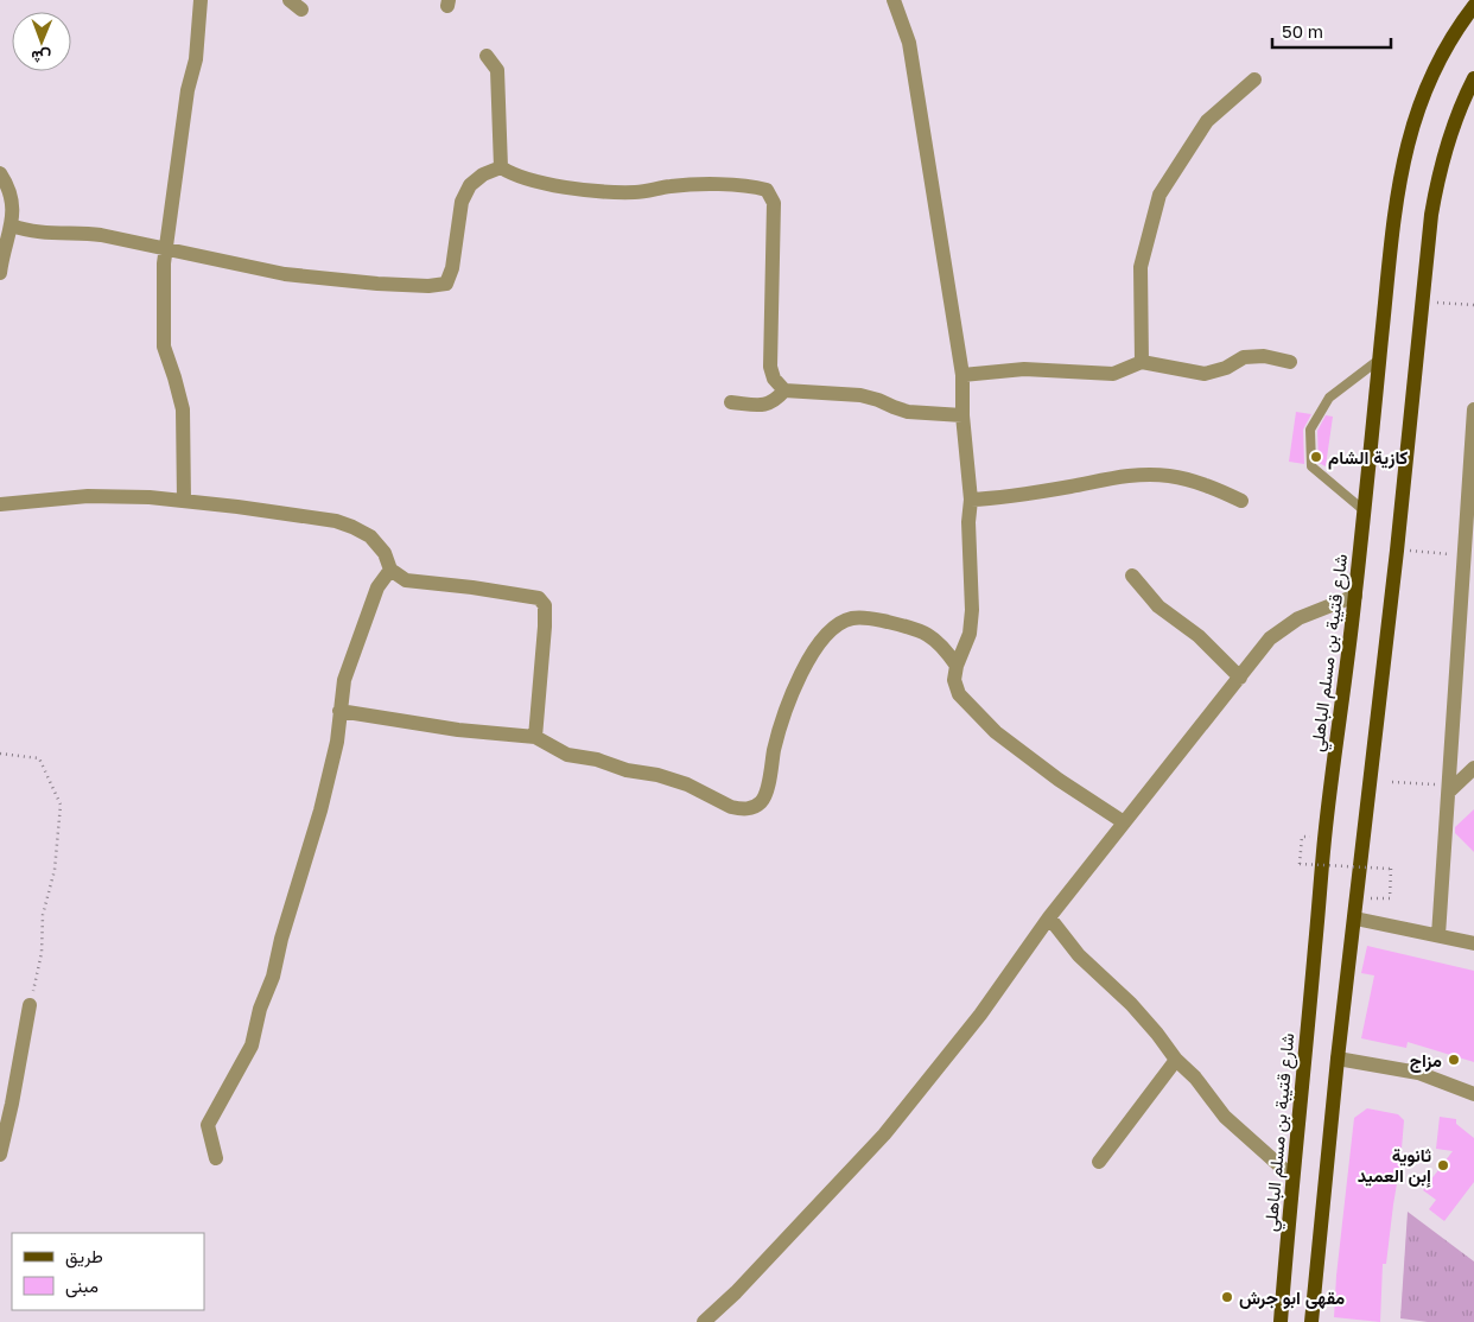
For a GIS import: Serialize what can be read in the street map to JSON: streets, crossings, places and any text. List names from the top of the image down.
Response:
{
  "streets": {
    "main road": ["شارع قتيبة بن مسلم الباهلي"]
  },
  "places": [
    "كازية الشام",
    "مزاج",
    "ثانوية إبن العميد",
    "مقهى ابو جرش"
  ],
  "legend": ["طريق", "مبنى"],
  "scale_bar": "50 m",
  "north": "bottom"
}
